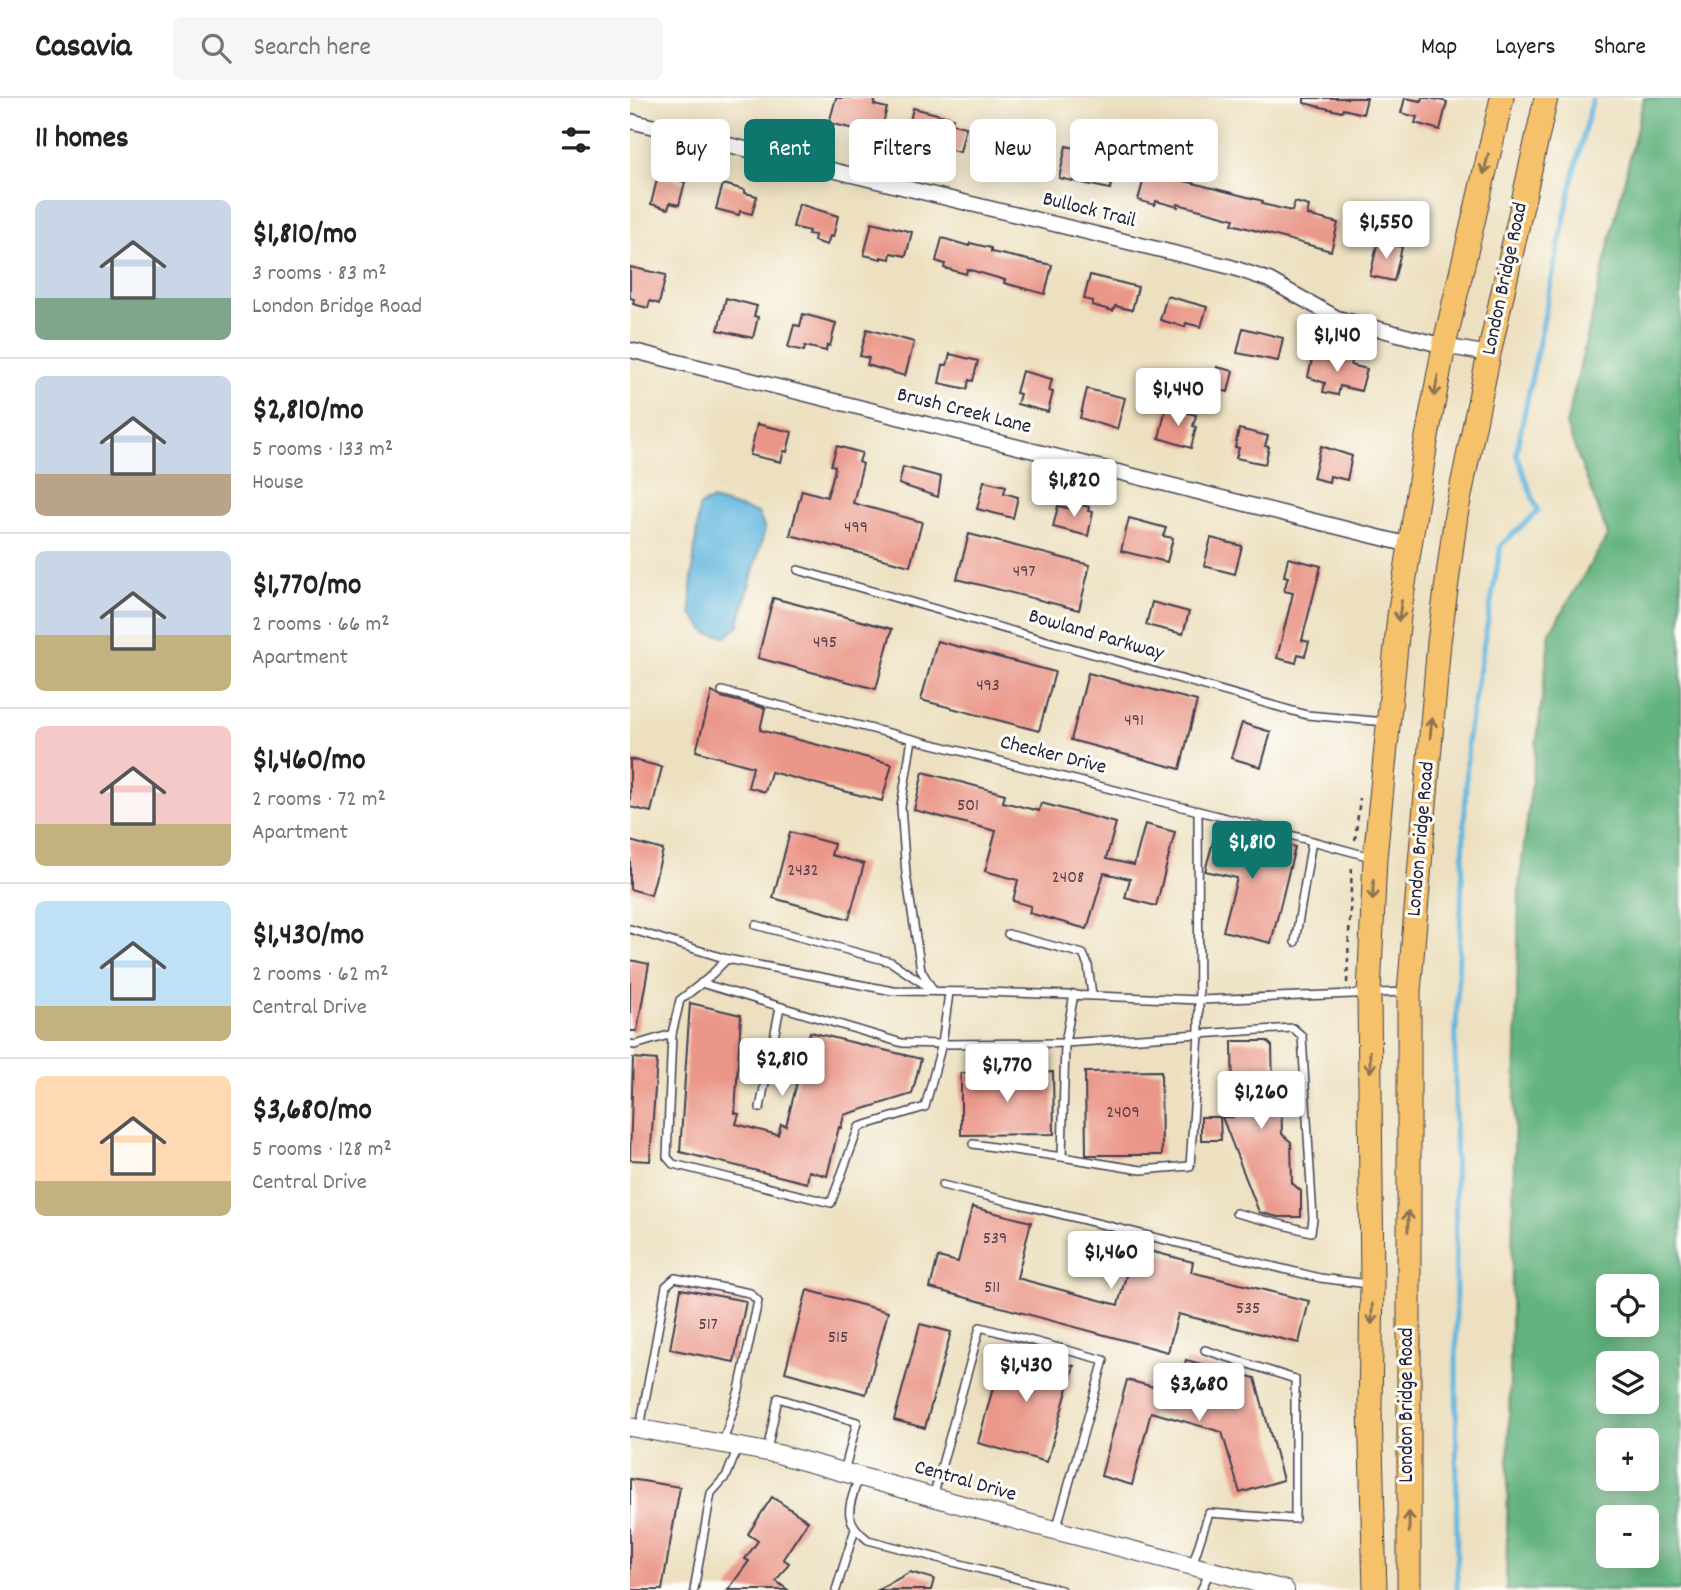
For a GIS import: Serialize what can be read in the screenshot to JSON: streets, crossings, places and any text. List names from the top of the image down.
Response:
{
  "streets": {
    "main road": ["London Bridge Road"],
    "street": ["Bullock Trail", "Brush Creek Lane", "Central Drive"],
    "lane": ["Bowland Parkway", "Checker Drive"]
  },
  "crossings": [
    ["Bullock Trail", "London Bridge Road"],
    ["London Bridge Road", "Brush Creek Lane"],
    ["London Bridge Road", "Bowland Parkway"],
    ["London Bridge Road", "Checker Drive"]
  ],
  "house_numbers": [
    "499",
    "497",
    "495",
    "493",
    "491",
    "501",
    "2432",
    "2408",
    "2409",
    "539",
    "511",
    "535",
    "517",
    "515"
  ],
  "page": {
    "header": "Casavia",
    "search": "Search here",
    "nav": ["Map", "Layers", "Share"],
    "heading": "11 homes",
    "chip": [
      "Buy",
      "Rent",
      "Filters",
      "New",
      "Apartment"
    ],
    "list": [
      {
        "name": "$1,810/mo",
        "note": "3 rooms · 83 m² · London Bridge Road"
      },
      {
        "name": "$2,810/mo",
        "note": "5 rooms · 133 m² · House"
      },
      {
        "name": "$1,770/mo",
        "note": "2 rooms · 66 m² · Apartment"
      },
      {
        "name": "$1,460/mo",
        "note": "2 rooms · 72 m² · Apartment"
      },
      {
        "name": "$1,430/mo",
        "note": "2 rooms · 62 m² · Central Drive"
      },
      {
        "name": "$3,680/mo",
        "note": "5 rooms · 128 m² · Central Drive"
      }
    ],
    "price": [
      "$1,550",
      "$1,140",
      "$1,440",
      "$1,820",
      "$1,810",
      "$2,810",
      "$1,770",
      "$1,260",
      "$1,460",
      "$1,430",
      "$3,680"
    ],
    "map_buttons": ["+", "−"]
  }
}
